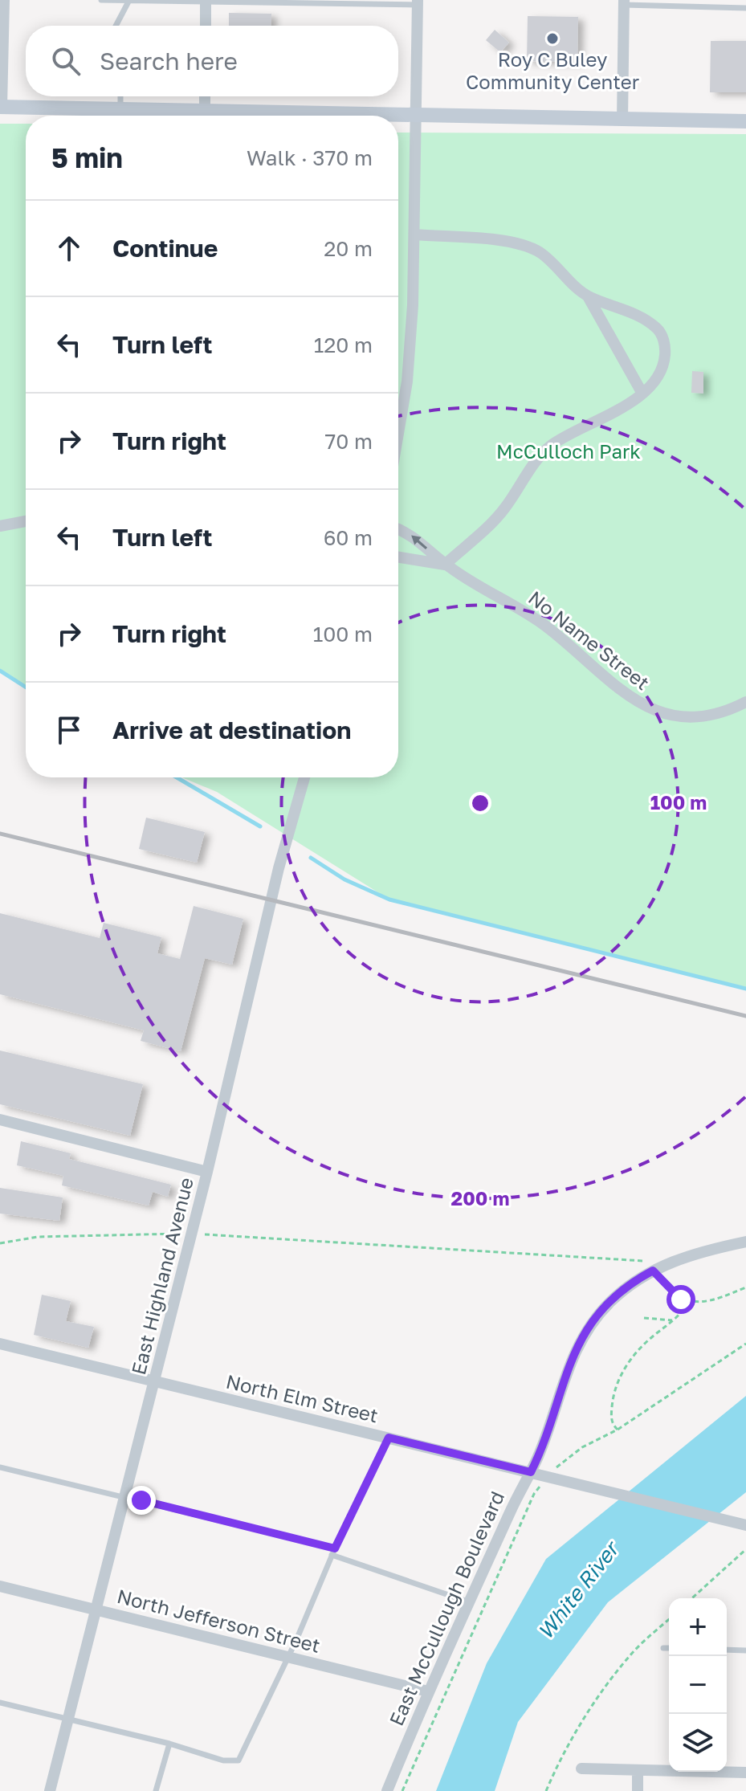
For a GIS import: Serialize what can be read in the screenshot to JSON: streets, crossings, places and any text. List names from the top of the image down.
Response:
{
  "streets": {
    "street": [
      "No Name Street",
      "East Highland Avenue",
      "North Elm Street",
      "East McCullough Boulevard",
      "North Jefferson Street"
    ]
  },
  "crossings": [
    ["East Highland Avenue", "North Elm Street"],
    ["East Highland Avenue", "North Jefferson Street"],
    ["North Elm Street", "East McCullough Boulevard"],
    ["East McCullough Boulevard", "North Jefferson Street"]
  ],
  "water": ["White River"],
  "parks": ["McCulloch Park"],
  "places": ["Roy C Buley Community Center"],
  "page": {
    "search": "Search here",
    "heading": ["5 min", "Walk · 370 m"],
    "list": [
      ["Continue", "20 m"],
      ["Turn left", "120 m"],
      ["Turn right", "70 m"],
      ["Turn left", "60 m"],
      ["Turn right", "100 m"],
      "Arrive at destination"
    ],
    "map_buttons": ["+", "−"]
  },
  "rings": ["100 m", "200 m"]
}
